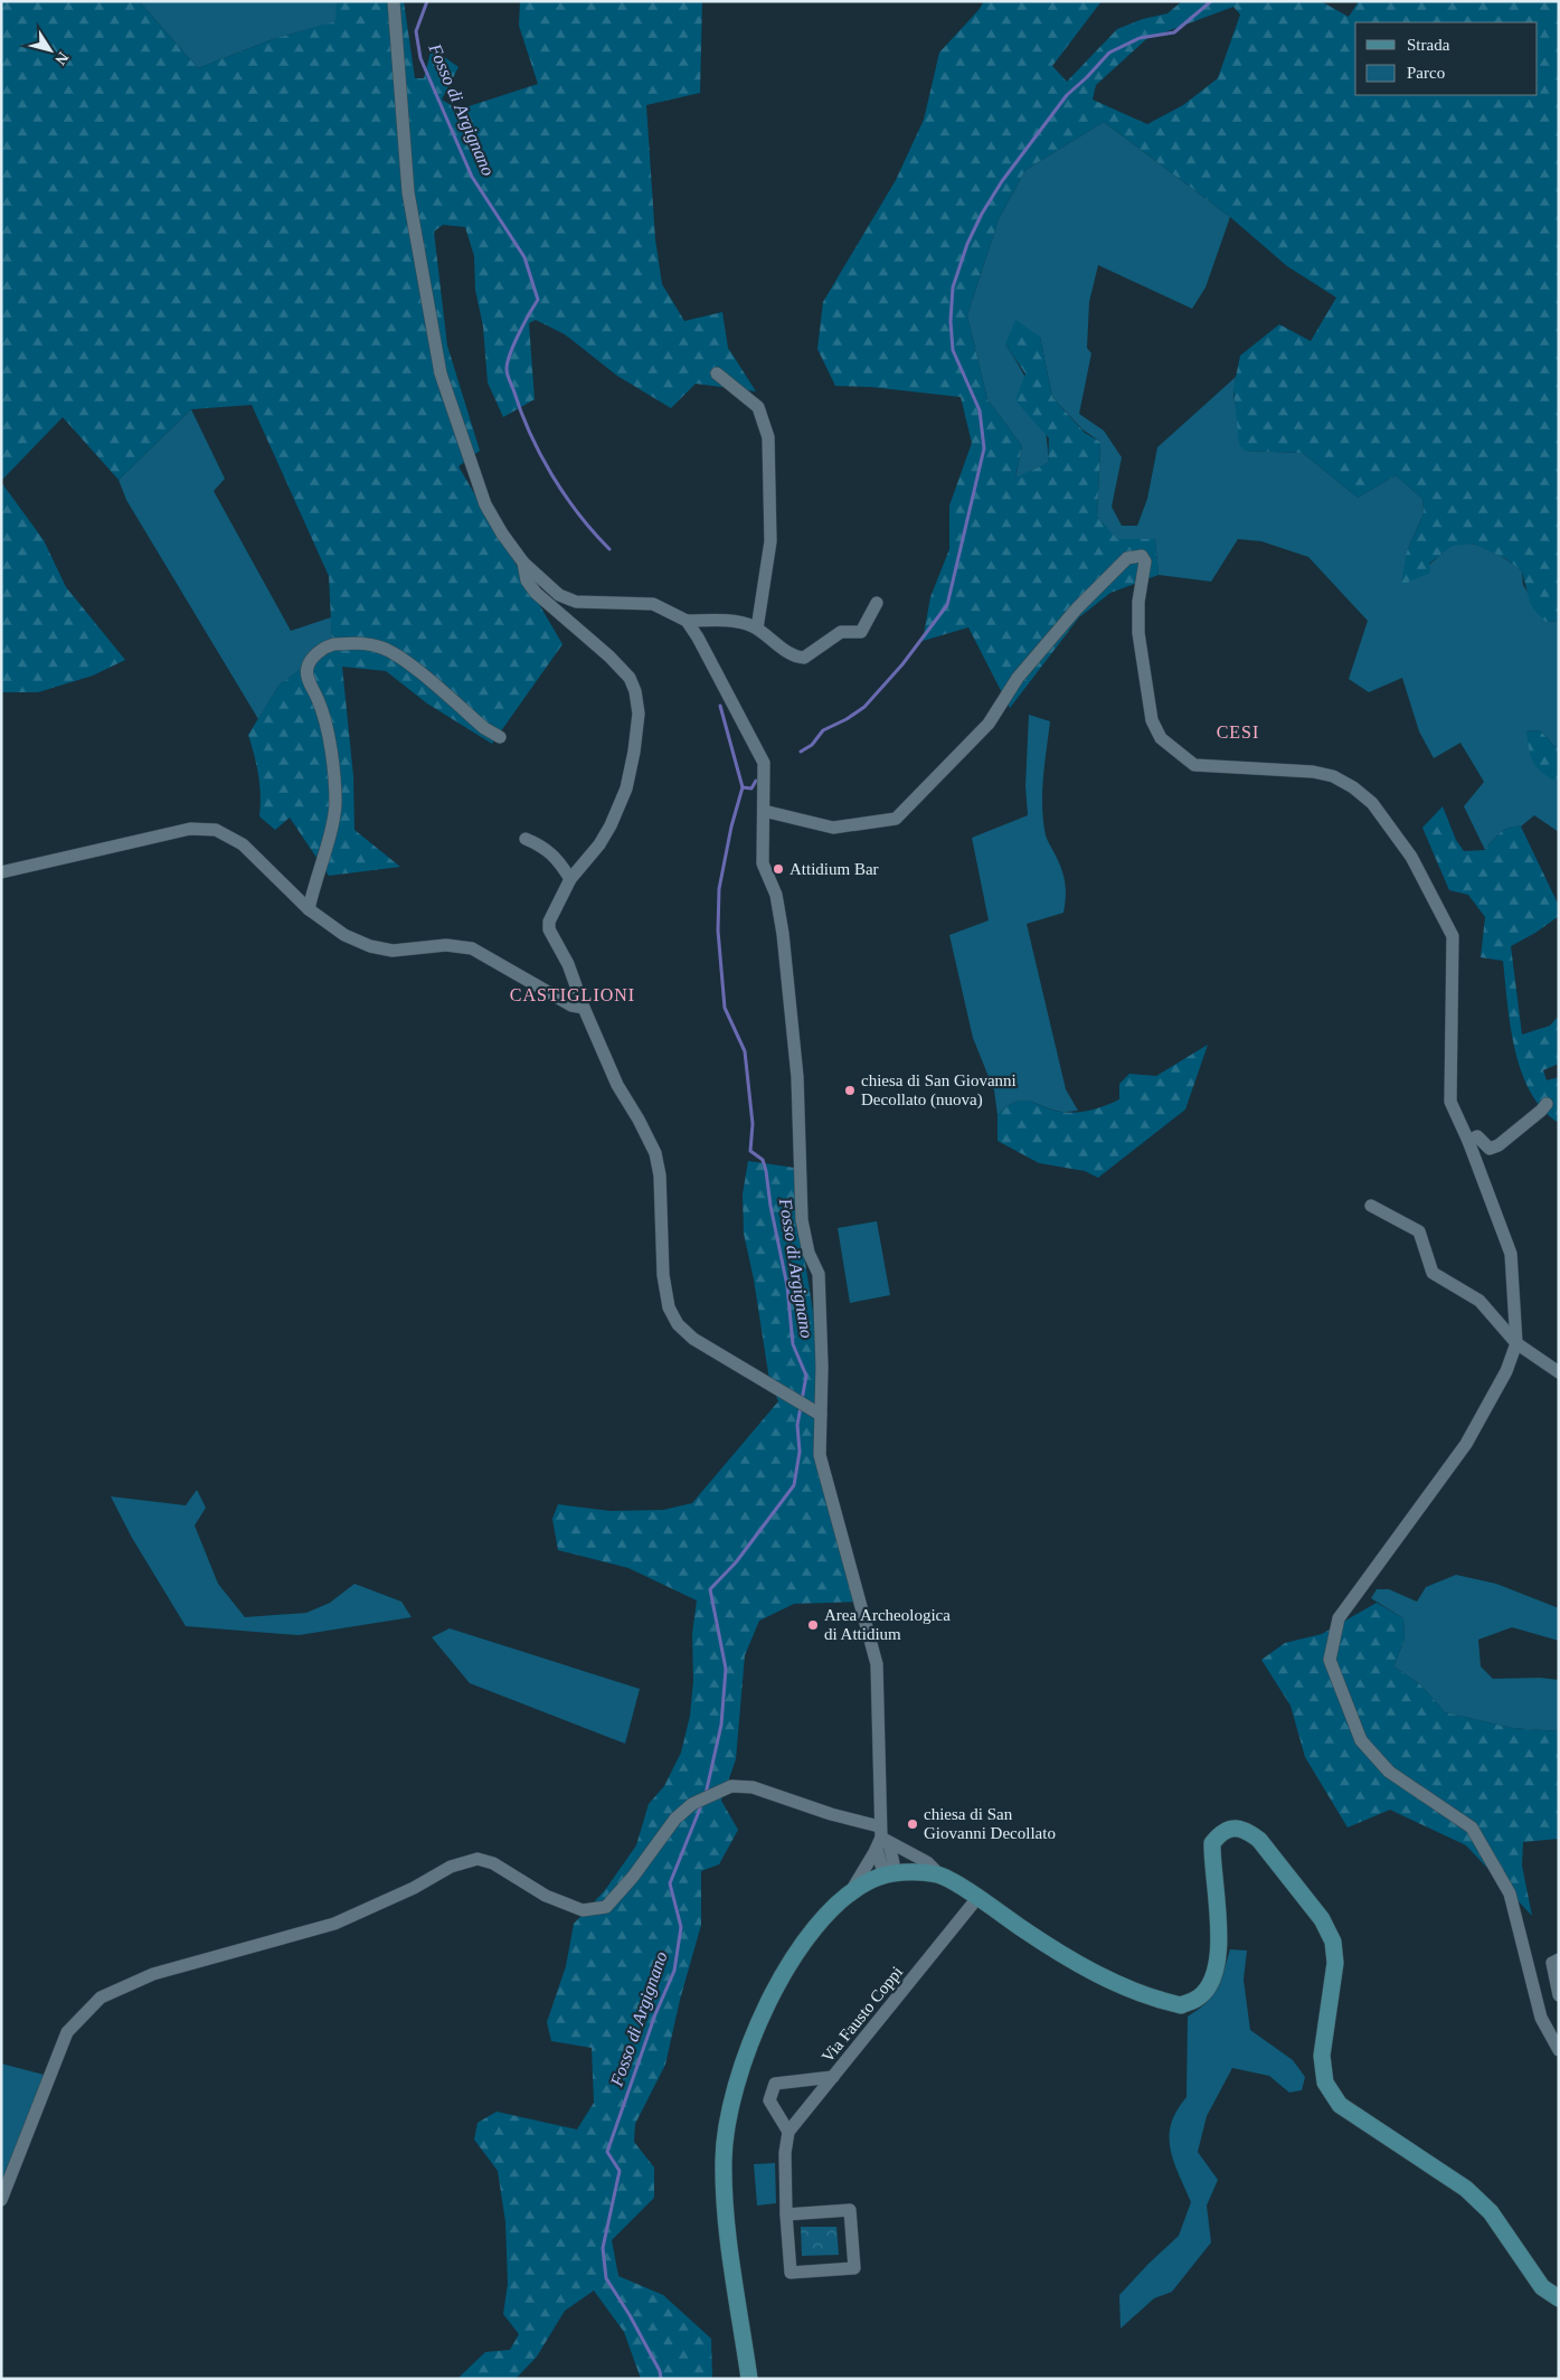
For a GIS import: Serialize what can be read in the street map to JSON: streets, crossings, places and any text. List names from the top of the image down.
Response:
{
  "streets": {
    "street": ["Via Fausto Coppi"]
  },
  "districts": ["CESI", "CASTIGLIONI"],
  "water": ["Fosso di Argignano"],
  "places": [
    "Attidium Bar",
    "chiesa di San Giovanni Decollato (nuova)",
    "Area Archeologica di Attidium",
    "chiesa di San Giovanni Decollato"
  ],
  "legend": ["Strada", "Parco"],
  "north": "bottom right"
}
